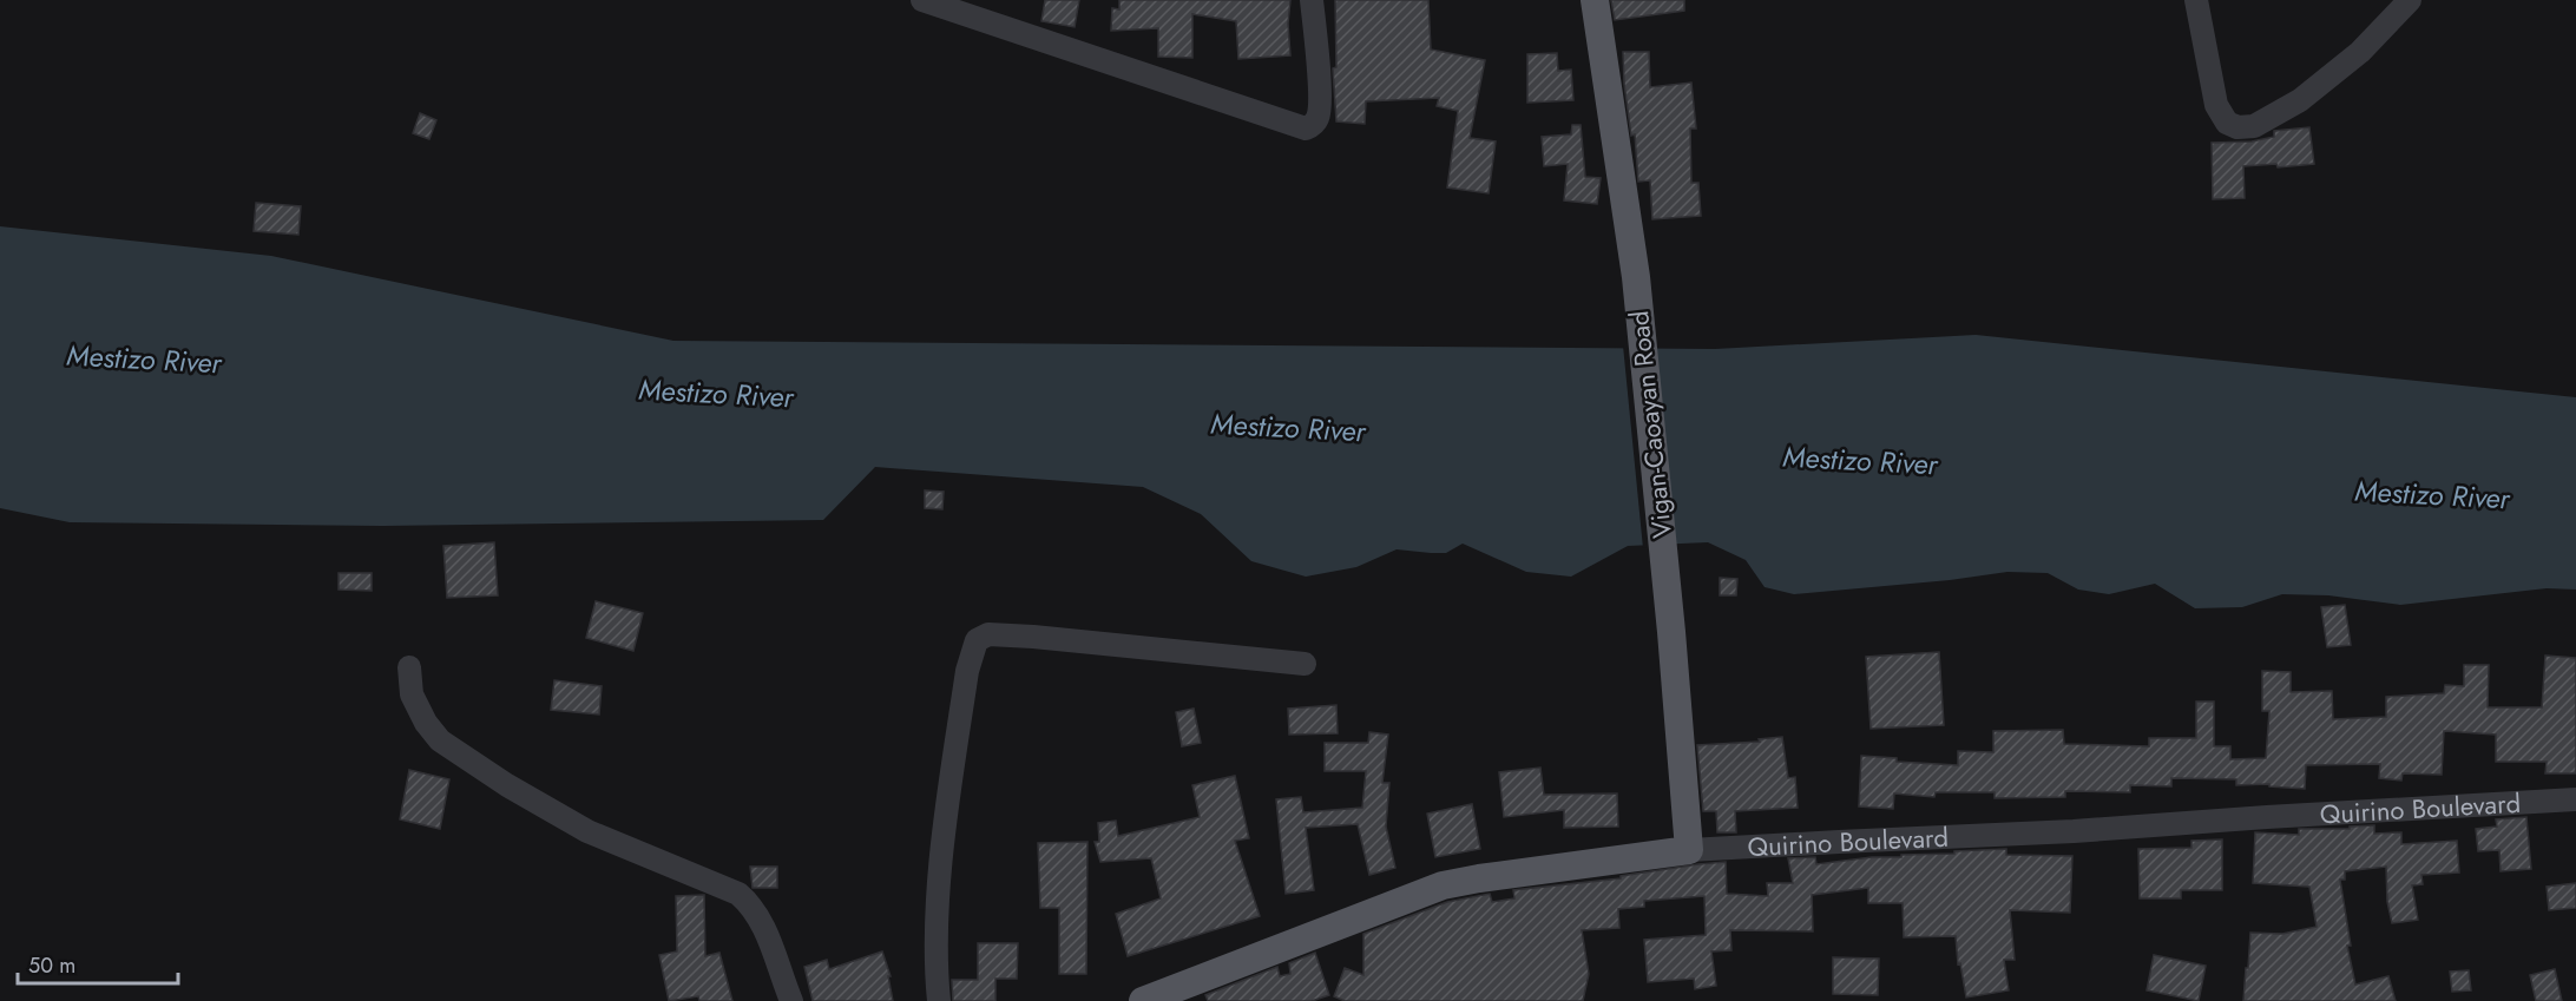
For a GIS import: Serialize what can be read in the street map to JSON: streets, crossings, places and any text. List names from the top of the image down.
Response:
{
  "streets": {
    "main road": ["Vigan-Caoayan Road", "Quirino Boulevard"]
  },
  "crossings": [
    ["Vigan-Caoayan Road", "Quirino Boulevard"]
  ],
  "water": ["Mestizo River"],
  "scale_bar": "50 m"
}
